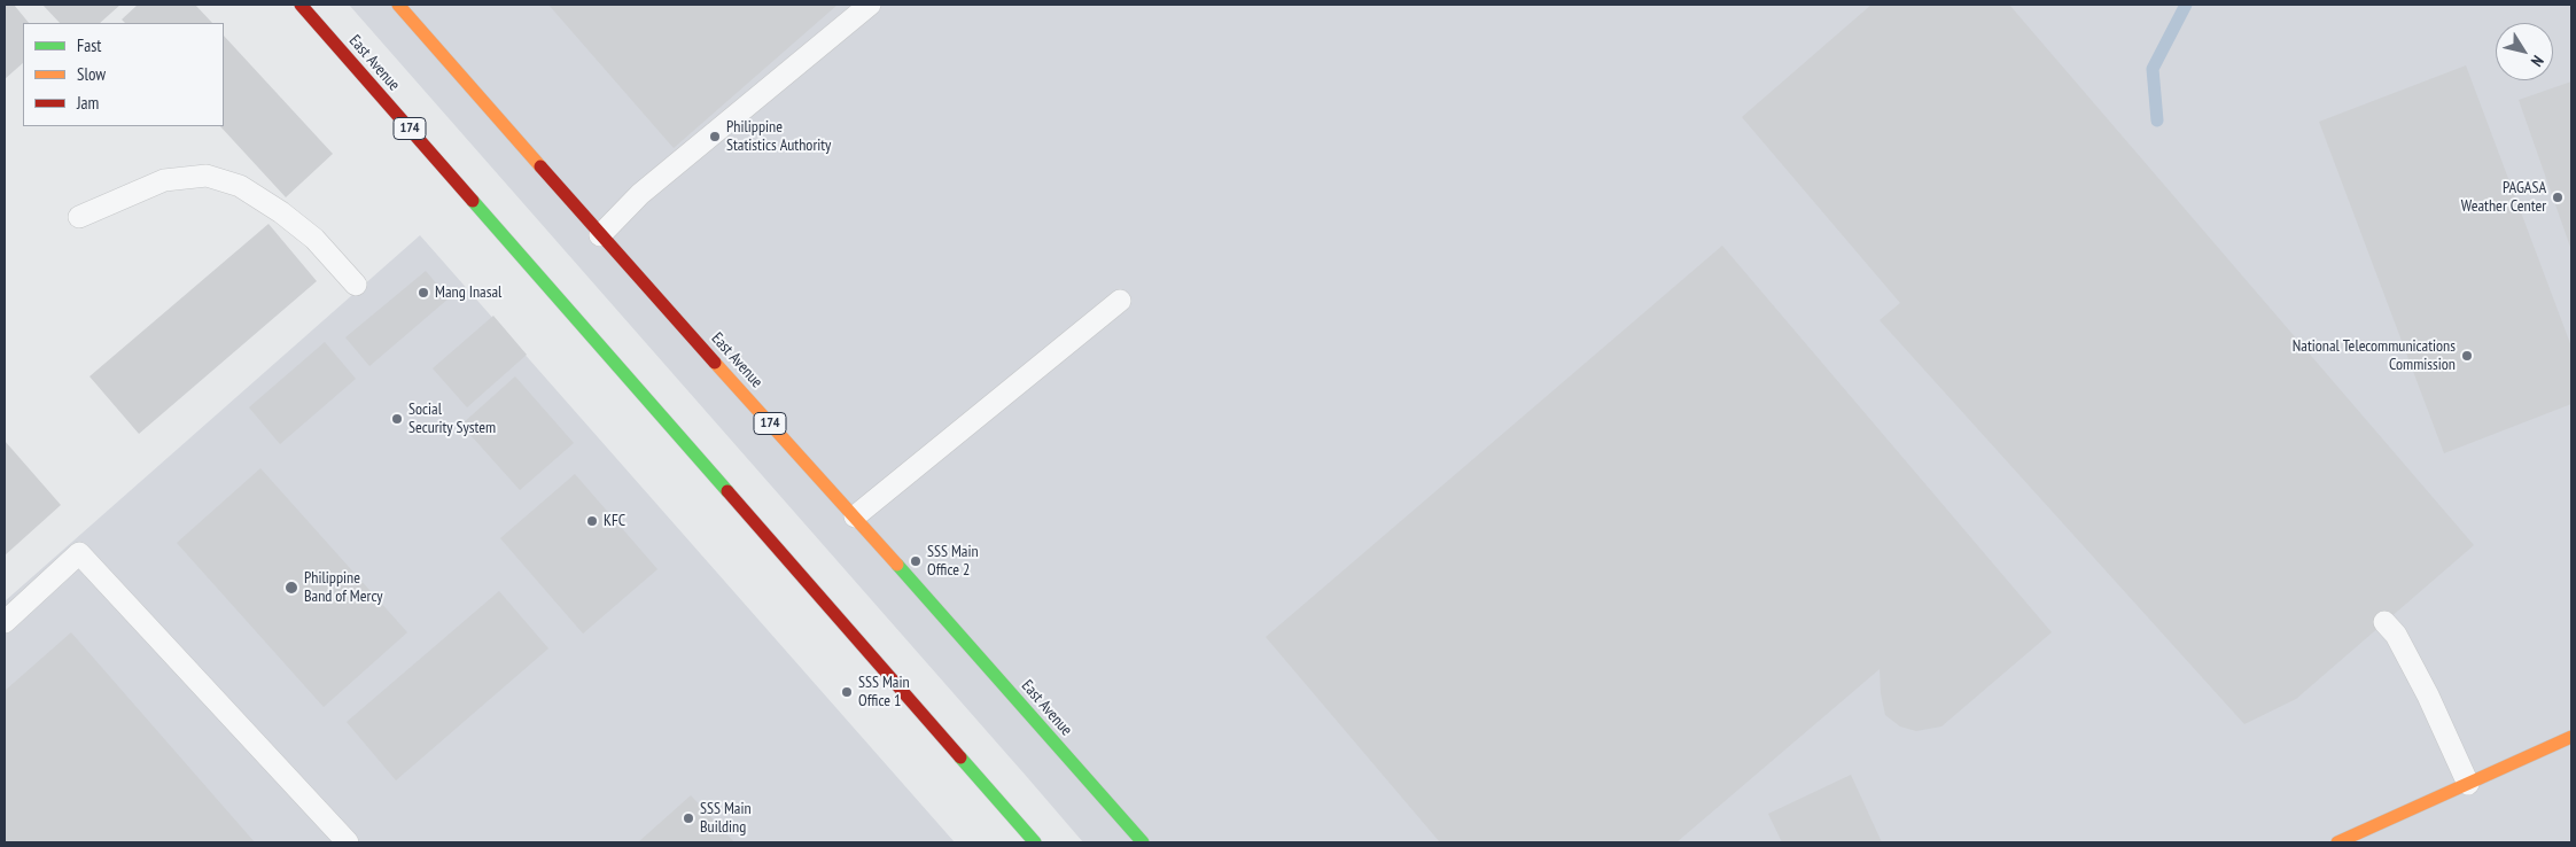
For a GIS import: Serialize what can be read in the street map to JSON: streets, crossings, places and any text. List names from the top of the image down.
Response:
{
  "streets": {
    "main road": ["East Avenue", "174"]
  },
  "places": [
    "Philippine Statistics Authority",
    "PAGASA Weather Center",
    "Mang Inasal",
    "National Telecommunications Commission",
    "Social Security System",
    "KFC",
    "SSS Main Office 2",
    "Philippine Band of Mercy",
    "SSS Main Office 1",
    "SSS Main Building"
  ],
  "legend": ["Fast", "Slow", "Jam"],
  "north": "bottom right"
}
